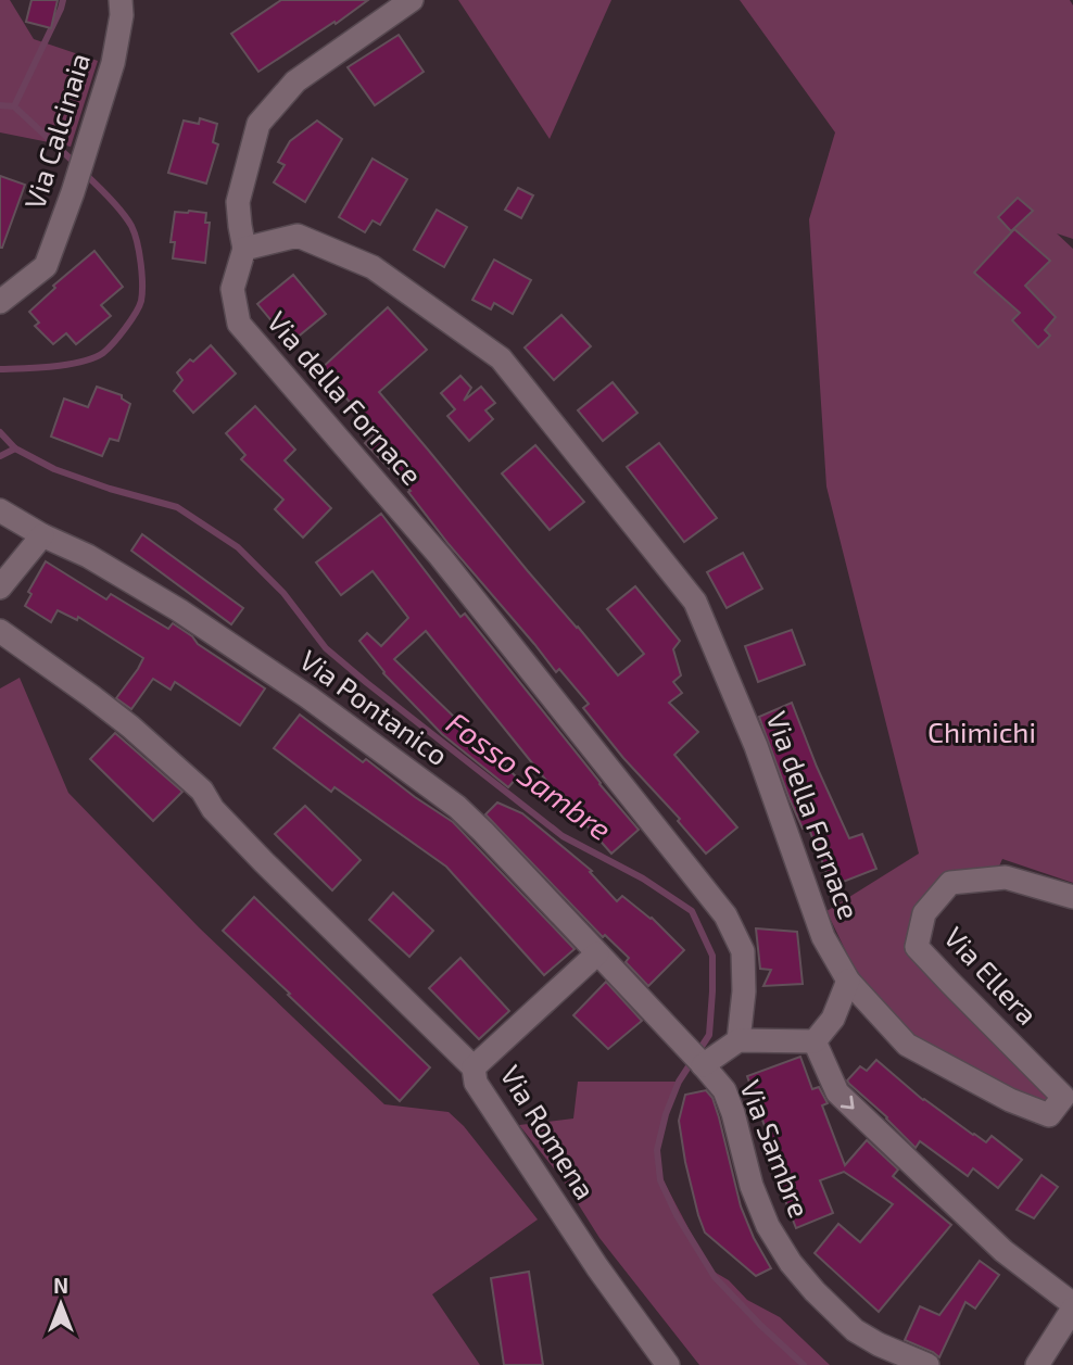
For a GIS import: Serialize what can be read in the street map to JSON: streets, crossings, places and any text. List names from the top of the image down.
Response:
{
  "streets": {
    "street": [
      "Via Calcinaia",
      "Via della Fornace",
      "Via Pontanico",
      "Via Ellera",
      "Via Romena",
      "Via Sambre"
    ]
  },
  "crossings": [
    ["Via della Fornace", "Via Ellera"],
    ["Via Pontanico", "Via Romena"],
    ["Via Pontanico", "Via Sambre"]
  ],
  "water": ["Fosso Sambre"],
  "parks": ["Chimichi"],
  "north": "top"
}
